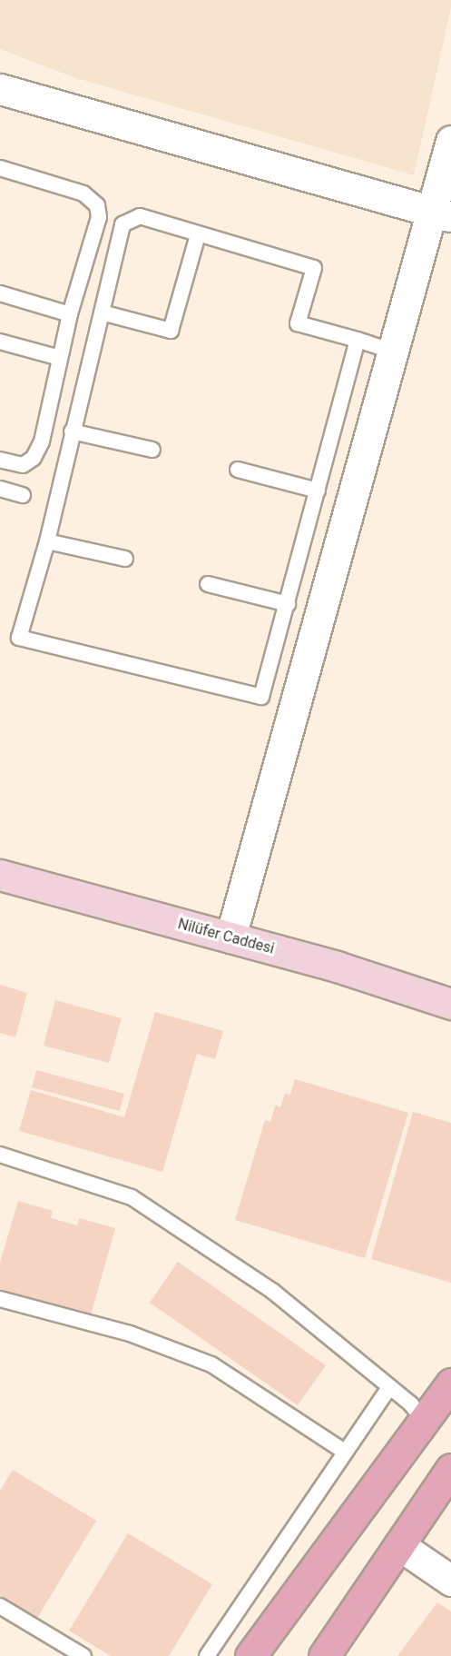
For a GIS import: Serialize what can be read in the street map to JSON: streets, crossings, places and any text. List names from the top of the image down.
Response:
{
  "streets": {
    "street": ["Nilüfer Caddesi"]
  }
}
